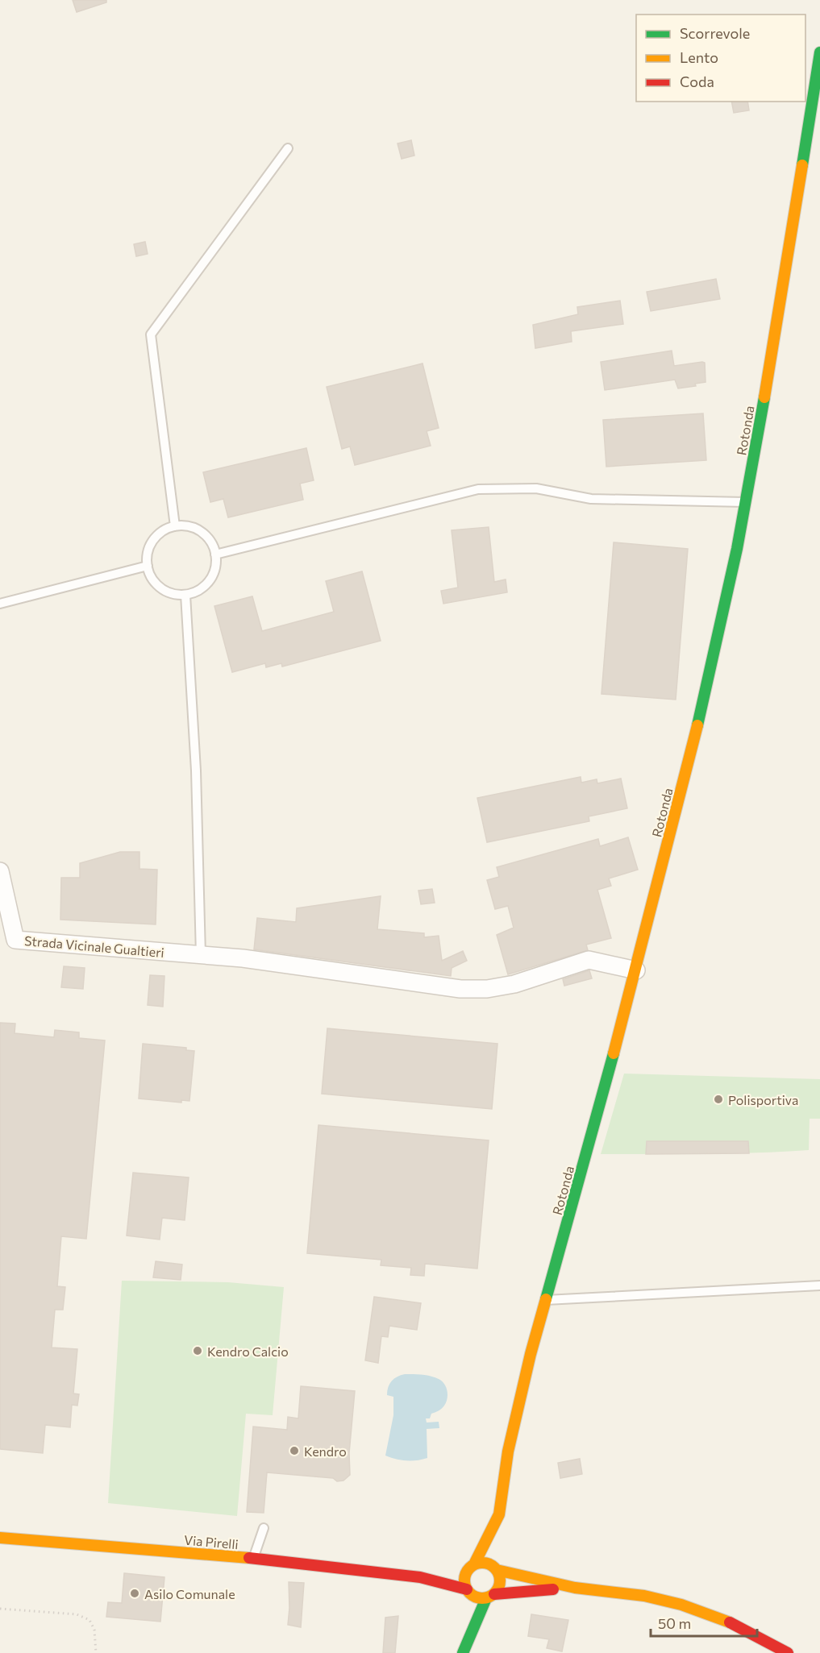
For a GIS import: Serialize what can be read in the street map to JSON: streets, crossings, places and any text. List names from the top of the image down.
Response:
{
  "streets": {
    "main road": ["Rotonda", "Via Pirelli"],
    "street": ["Strada Vicinale Gualtieri"]
  },
  "crossings": [
    ["Rotonda", "Strada Vicinale Gualtieri"],
    ["Rotonda", "Via Pirelli"]
  ],
  "places": [
    "Polisportiva",
    "Kendro Calcio",
    "Kendro",
    "Asilo Comunale"
  ],
  "legend": ["Scorrevole", "Lento", "Coda"],
  "scale_bar": "50 m"
}
